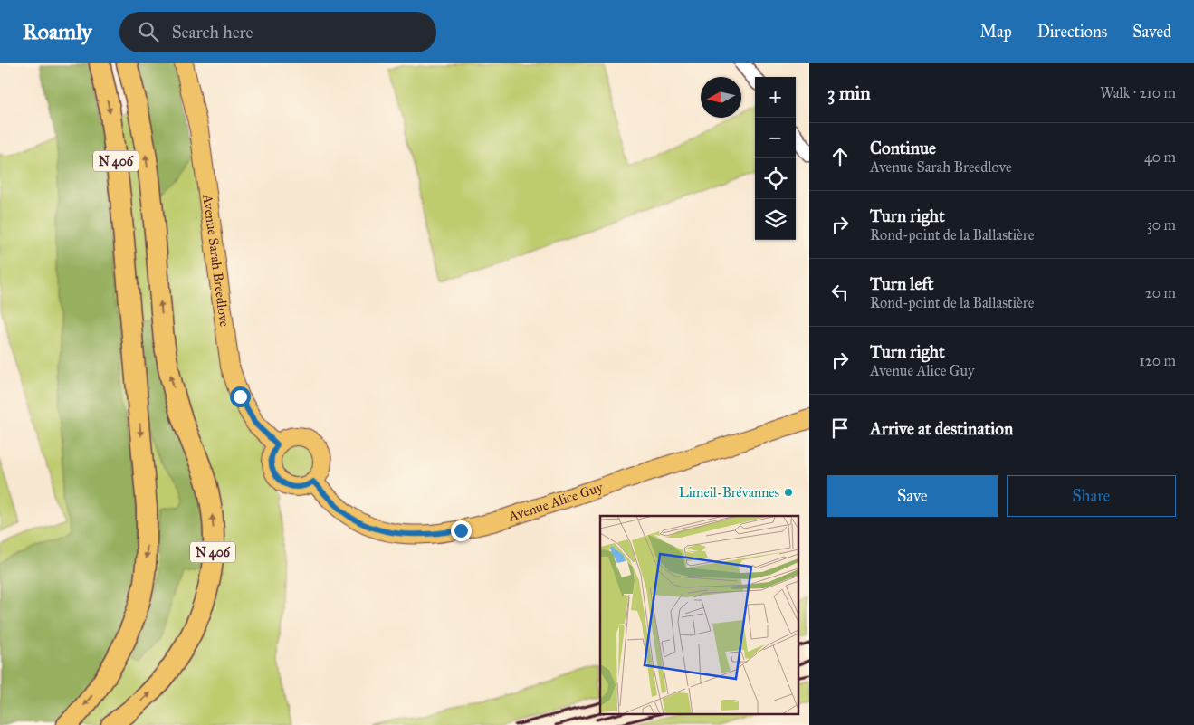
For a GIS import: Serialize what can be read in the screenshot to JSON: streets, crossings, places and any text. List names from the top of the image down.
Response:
{
  "streets": {
    "highway": ["N 406"],
    "main road": ["Avenue Sarah Breedlove", "Avenue Alice Guy"]
  },
  "crossings": [
    ["Avenue Sarah Breedlove", "Avenue Alice Guy"]
  ],
  "places": ["Limeil-Brévannes"],
  "north": "left",
  "page": {
    "header": "Roamly",
    "search": "Search here",
    "nav": ["Map", "Directions", "Saved"],
    "heading": ["3 min", "Walk · 210 m"],
    "map_buttons": ["+", "−"],
    "list": [
      ["Continue", "Avenue Sarah Breedlove", "40 m"],
      ["Turn right", "Rond-point de la Ballastière", "30 m"],
      ["Turn left", "Rond-point de la Ballastière", "20 m"],
      ["Turn right", "Avenue Alice Guy", "120 m"],
      "Arrive at destination"
    ],
    "buttons": ["Save", "Share"]
  }
}
